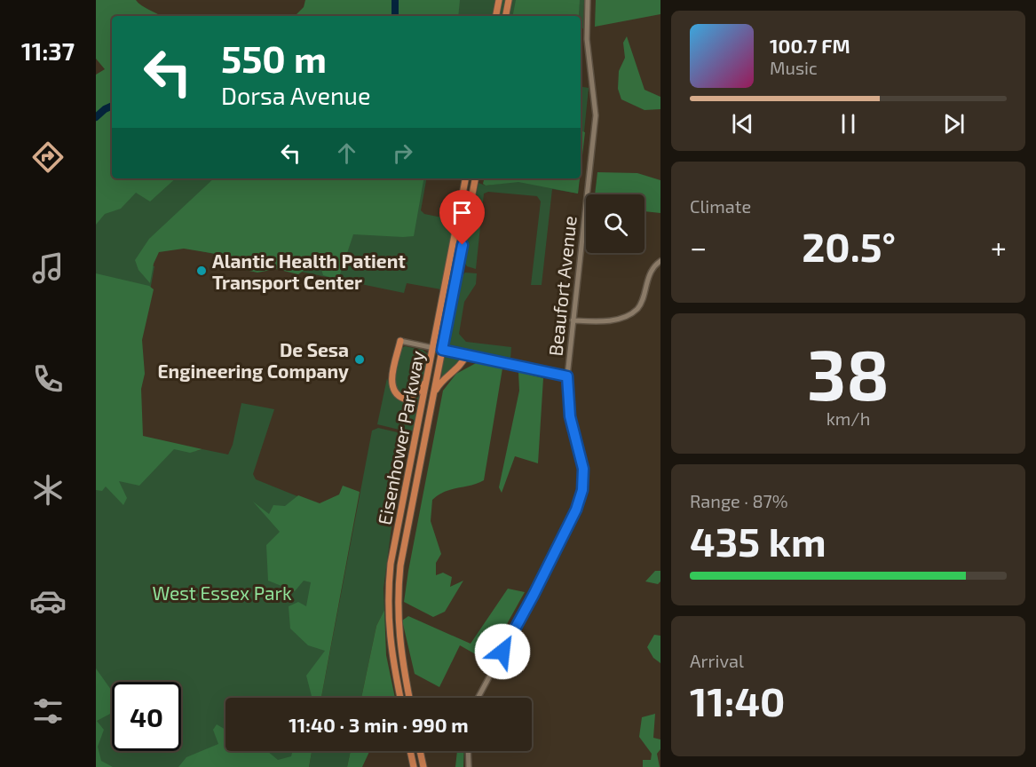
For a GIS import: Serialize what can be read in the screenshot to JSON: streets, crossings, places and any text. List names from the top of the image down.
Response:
{
  "streets": {
    "main road": ["Eisenhower Parkway"],
    "street": ["Beaufort Avenue"]
  },
  "parks": ["West Essex Park"],
  "places": ["Alantic Health Patient Transport Center", "De Sesa Engineering Company"],
  "page": {
    "tabs": "11:37",
    "turn": ["550 m", "Dorsa Avenue"],
    "song": ["100.7 FM", "Music"],
    "tile": [
      "Climate",
      ["38", "km/h"],
      ["Range · 87%", "435 km"],
      ["Arrival", "11:40"]
    ],
    "heat": ["−", "20.5°", "+"],
    "limit": "40",
    "trip": "11:40 · 3 min · 990 m"
  }
}
